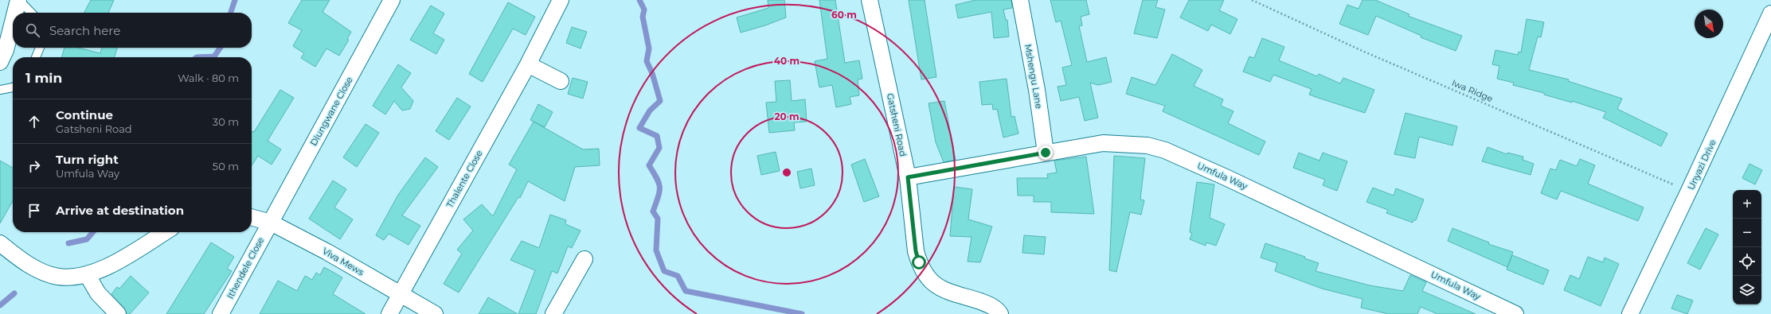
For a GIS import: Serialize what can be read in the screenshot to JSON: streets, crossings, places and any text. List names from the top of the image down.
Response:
{
  "streets": {
    "street": [
      "Mshengu Lane",
      "Dlungwane Close",
      "Gatsheni Road",
      "Unyazi Drive",
      "Umfula Way",
      "Thalente Close",
      "Viva Mews",
      "Ithendele Close"
    ],
    "path": ["Iwa Ridge"]
  },
  "crossings": [
    ["Mshengu Lane", "Umfula Way"],
    ["Iwa Ridge", "Unyazi Drive"],
    ["Dlungwane Close", "Viva Mews"],
    ["Dlungwane Close", "Ithendele Close"],
    ["Gatsheni Road", "Umfula Way"],
    ["Thalente Close", "Viva Mews"],
    ["Viva Mews", "Ithendele Close"]
  ],
  "north": "bottom right",
  "page": {
    "search": "Search here",
    "heading": ["1 min", "Walk · 80 m"],
    "list": [
      ["Continue", "Gatsheni Road", "30 m"],
      ["Turn right", "Umfula Way", "50 m"],
      "Arrive at destination"
    ],
    "map_buttons": ["+", "−"]
  },
  "rings": ["60 m", "40 m", "20 m"]
}
